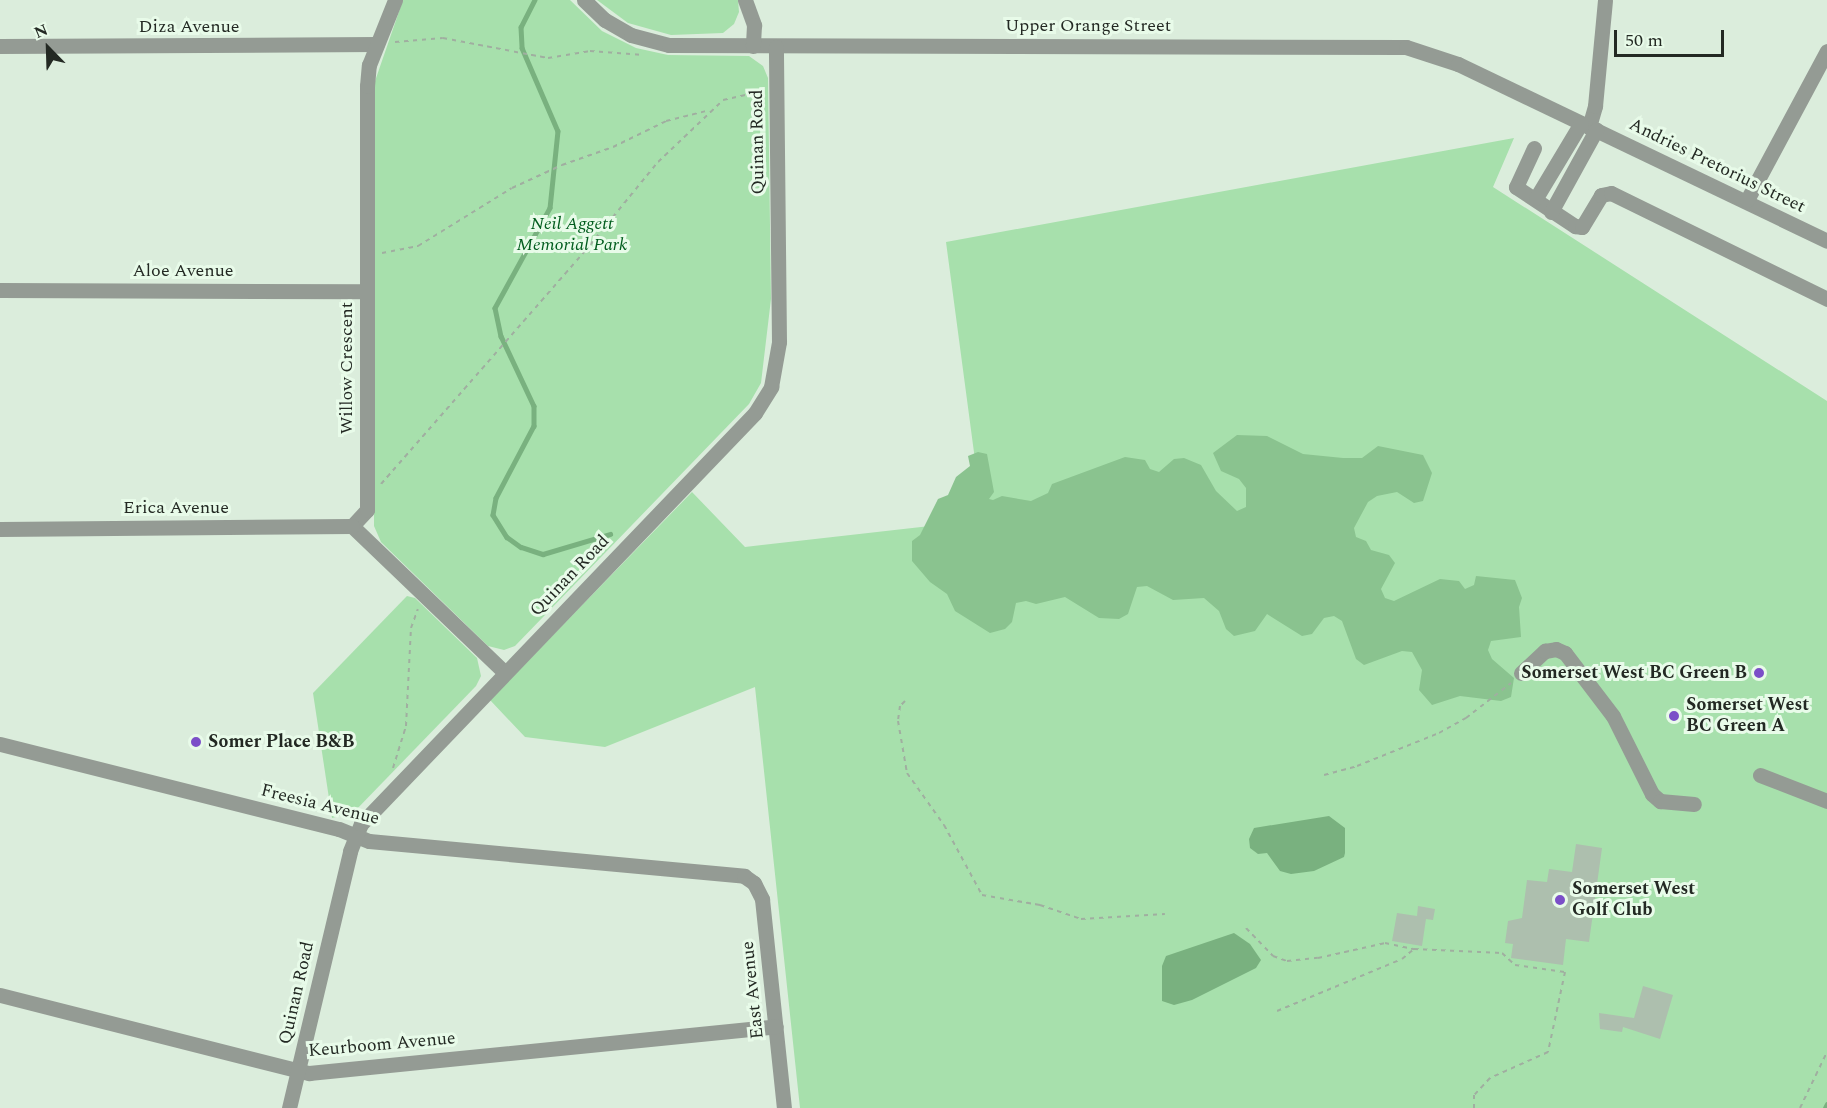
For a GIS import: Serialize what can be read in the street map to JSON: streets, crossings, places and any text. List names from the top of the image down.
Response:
{
  "streets": {
    "street": [
      "Upper Orange Street",
      "Diza Avenue",
      "Quinan Road",
      "Andries Pretorius Street",
      "Aloe Avenue",
      "Willow Crescent",
      "Erica Avenue",
      "Freesia Avenue",
      "East Avenue",
      "Keurboom Avenue"
    ]
  },
  "crossings": [
    ["Upper Orange Street", "Quinan Road"],
    ["Upper Orange Street", "Andries Pretorius Street"],
    ["Diza Avenue", "Willow Crescent"],
    ["Quinan Road", "Freesia Avenue"],
    ["Quinan Road", "Keurboom Avenue"],
    ["Aloe Avenue", "Willow Crescent"],
    ["Willow Crescent", "Erica Avenue"],
    ["Freesia Avenue", "East Avenue"],
    ["East Avenue", "Keurboom Avenue"]
  ],
  "parks": ["Neil Aggett Memorial Park"],
  "places": [
    "Somerset West BC Green B",
    "Somerset West BC Green A",
    "Somer Place B&B",
    "Somerset West Golf Club"
  ],
  "scale_bar": "50 m",
  "north": "top left"
}
